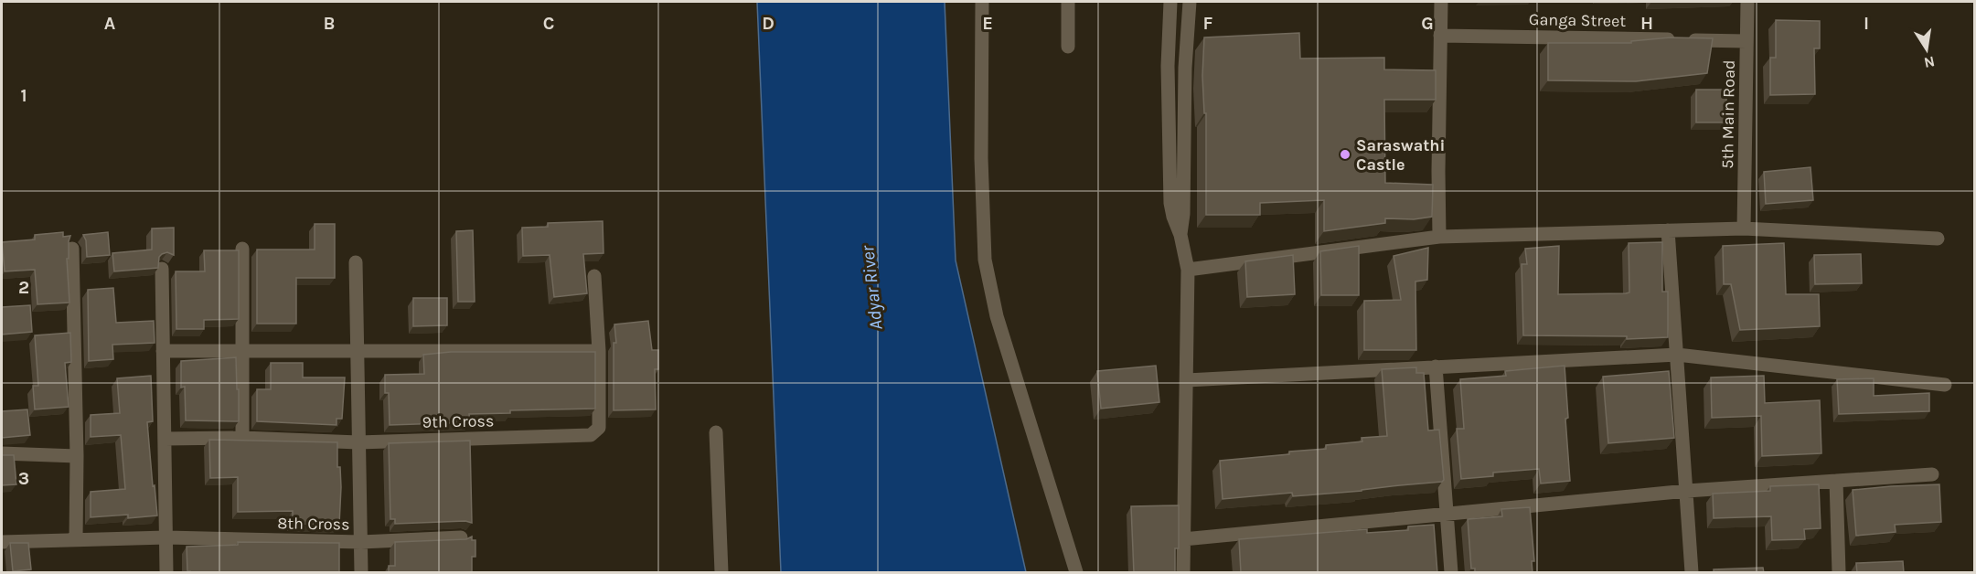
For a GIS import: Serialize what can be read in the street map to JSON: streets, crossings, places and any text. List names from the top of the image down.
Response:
{
  "streets": {
    "street": [
      "Ganga Street",
      "5th Main Road",
      "9th Cross",
      "8th Cross"
    ]
  },
  "crossings": [
    ["Ganga Street", "5th Main Road"]
  ],
  "water": ["Adyar River"],
  "places": ["Saraswathi Castle"],
  "north": "bottom",
  "grid": {
    "columns": [
      "A",
      "B",
      "C",
      "D",
      "E",
      "F",
      "G",
      "H",
      "I"
    ],
    "rows": ["1", "2", "3"]
  }
}
